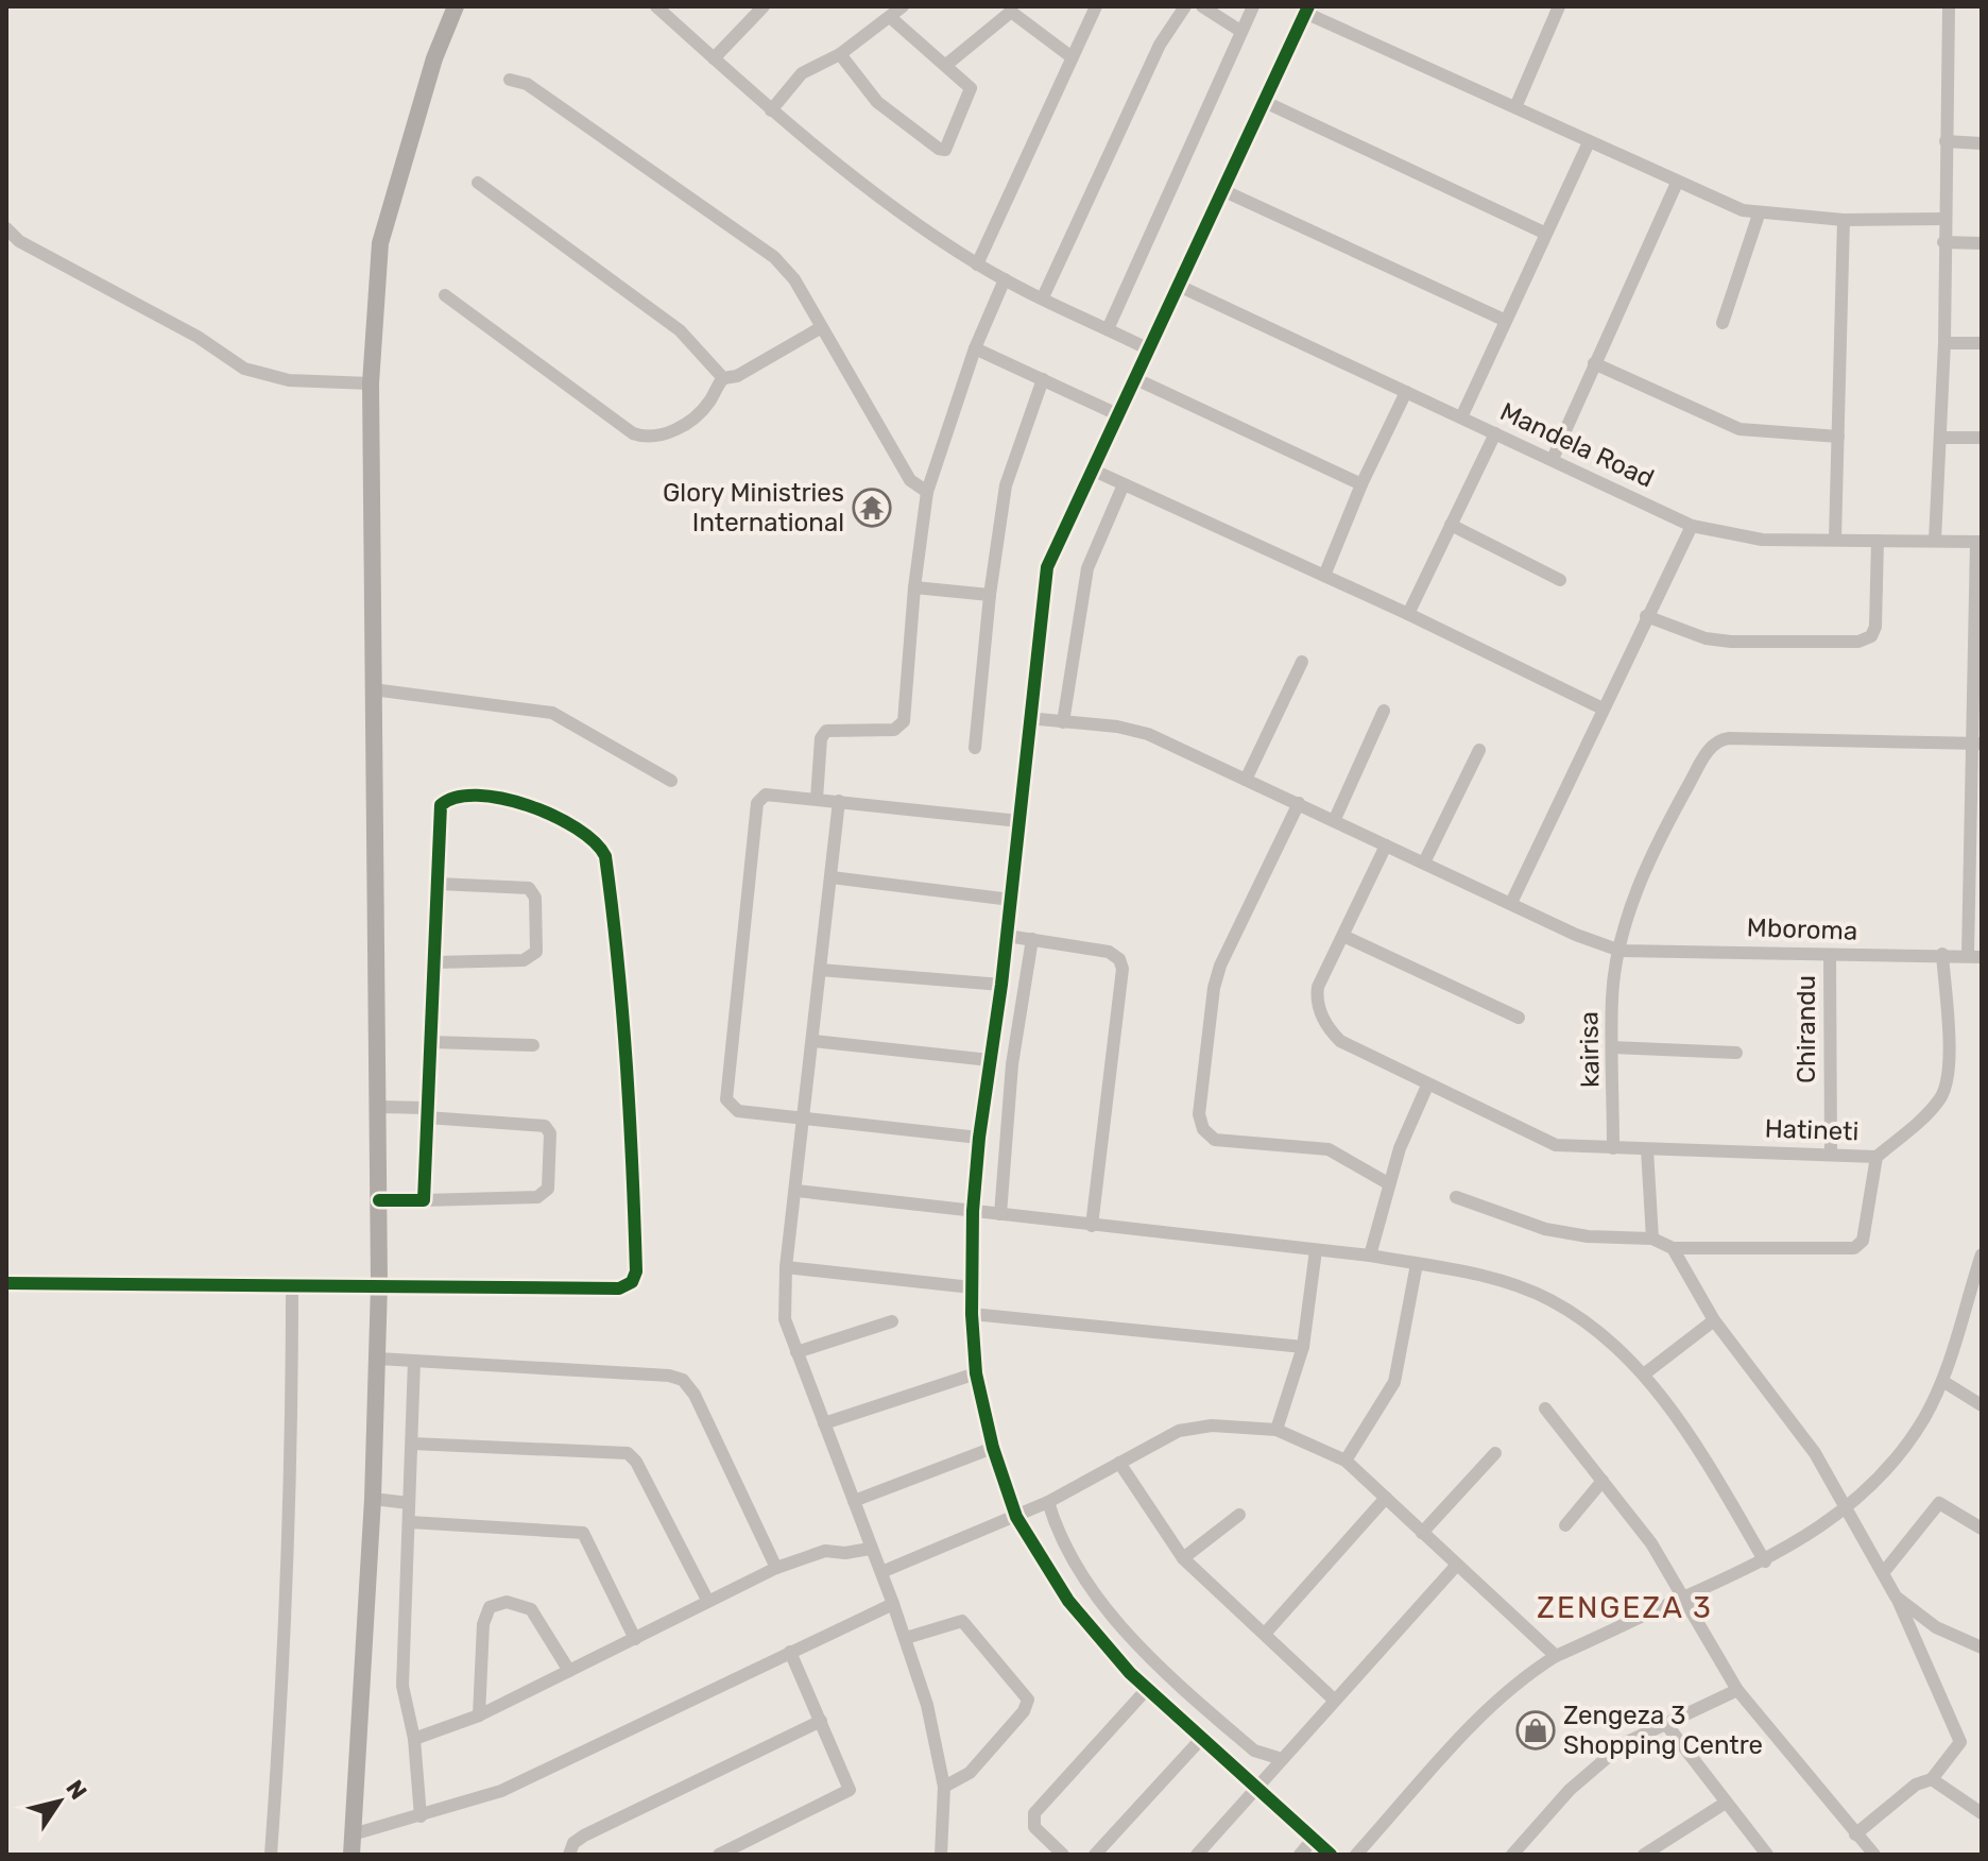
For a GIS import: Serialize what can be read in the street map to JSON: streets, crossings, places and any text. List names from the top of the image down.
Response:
{
  "streets": {
    "street": [
      "Mandela Road",
      "Mboroma",
      "Chirandu",
      "kairisa",
      "Hatineti"
    ]
  },
  "crossings": [
    ["Mboroma", "Chirandu"],
    ["Mboroma", "kairisa"],
    ["Mboroma", "Hatineti"],
    ["Chirandu", "Hatineti"],
    ["kairisa", "Hatineti"]
  ],
  "districts": ["ZENGEZA 3"],
  "places": {
    "temple": ["Glory Ministries International"],
    "shop": ["Zengeza 3 Shopping Centre"]
  },
  "north": "top right"
}
